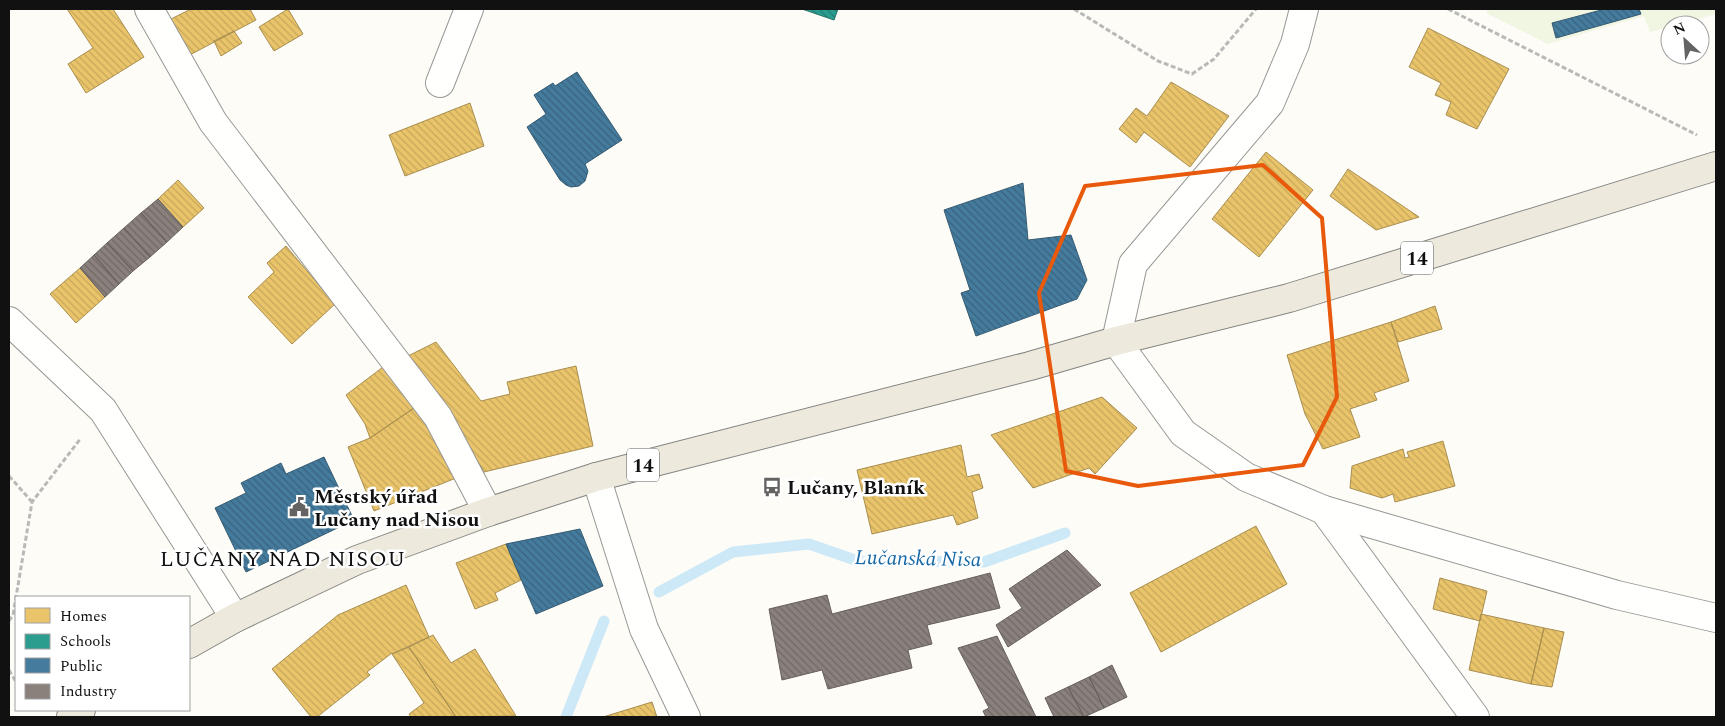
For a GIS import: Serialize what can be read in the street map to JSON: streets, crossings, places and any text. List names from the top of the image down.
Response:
{
  "streets": {
    "main road": ["14"]
  },
  "districts": ["LUČANY NAD NISOU"],
  "water": ["Lučanská Nisa"],
  "places": {
    "bus stop": ["Lučany, Blaník"],
    "public building": ["Městský úřad Lučany nad Nisou"]
  },
  "legend": [
    "Homes",
    "Schools",
    "Public",
    "Industry"
  ],
  "north": "top left"
}
